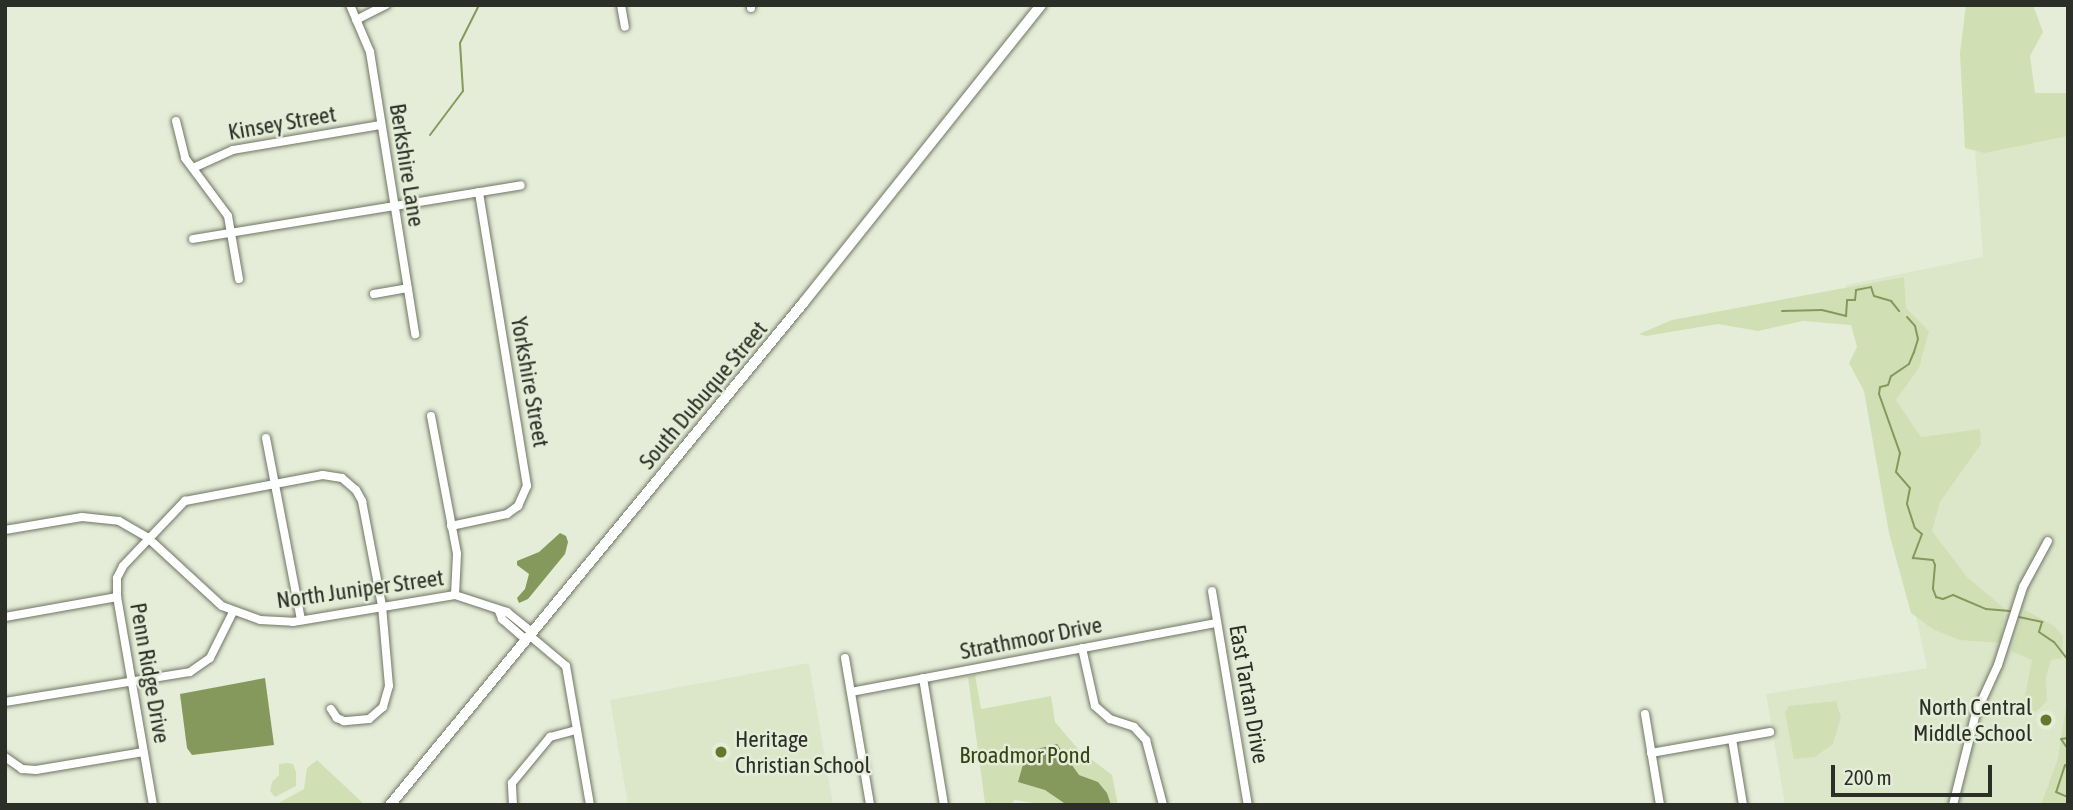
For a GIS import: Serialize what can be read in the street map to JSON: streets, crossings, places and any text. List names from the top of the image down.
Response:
{
  "streets": {
    "main road": ["South Dubuque Street"],
    "street": [
      "Kinsey Street",
      "Berkshire Lane",
      "Yorkshire Street",
      "North Juniper Street",
      "Strathmoor Drive",
      "Penn Ridge Drive",
      "East Tartan Drive"
    ]
  },
  "crossings": [
    ["Kinsey Street", "Berkshire Lane"],
    ["South Dubuque Street", "North Juniper Street"],
    ["North Juniper Street", "Penn Ridge Drive"],
    ["Strathmoor Drive", "East Tartan Drive"]
  ],
  "parks": ["Broadmor Pond"],
  "places": ["North Central Middle School", "Heritage Christian School"],
  "scale_bar": "200 m"
}
